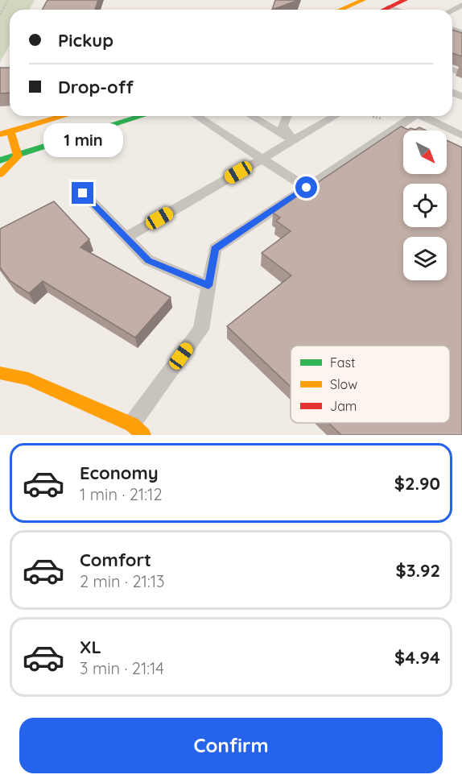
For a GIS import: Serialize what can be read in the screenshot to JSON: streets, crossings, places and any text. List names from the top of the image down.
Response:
{
  "legend": ["Fast", "Slow", "Jam"],
  "north": "bottom right",
  "page": {
    "banner": ["Pickup", "Drop-off"],
    "bubble": "1 min",
    "list": [
      {
        "name": "Economy",
        "note": "1 min · 21:12",
        "value": "$2.90"
      },
      {
        "name": "Comfort",
        "note": "2 min · 21:13",
        "value": "$3.92"
      },
      {
        "name": "XL",
        "note": "3 min · 21:14",
        "value": "$4.94"
      }
    ],
    "buttons": "Confirm"
  }
}
